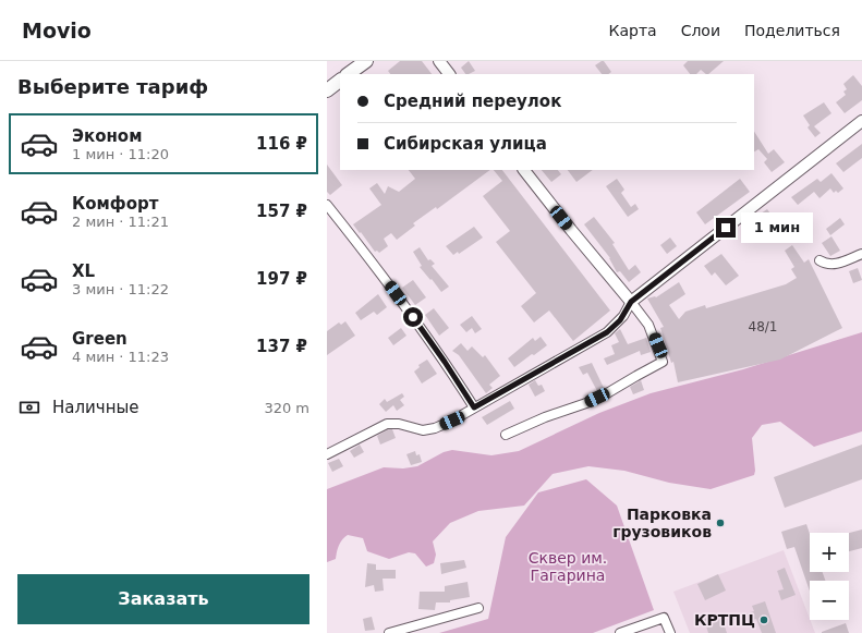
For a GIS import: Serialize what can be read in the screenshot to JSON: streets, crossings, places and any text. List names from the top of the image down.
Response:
{
  "parks": ["Сквер им. Гагарина"],
  "places": ["Парковка грузовиков", "КРТПЦ"],
  "house_numbers": ["48/1"],
  "page": {
    "header": "Movio",
    "nav": ["Карта", "Слои", "Поделиться"],
    "heading": "Выберите тариф",
    "banner": ["Средний переулок", "Сибирская улица"],
    "list": [
      {
        "name": "Эконом",
        "note": "1 мин · 11:20",
        "value": "116 ₽"
      },
      {
        "name": "Комфорт",
        "note": "2 мин · 11:21",
        "value": "157 ₽"
      },
      {
        "name": "XL",
        "note": "3 мин · 11:22",
        "value": "197 ₽"
      },
      {
        "name": "Green",
        "note": "4 мин · 11:23",
        "value": "137 ₽"
      }
    ],
    "bubble": "1 мин",
    "pay": ["Наличные", "320 m"],
    "map_buttons": ["+", "−"],
    "buttons": "Заказать"
  }
}
